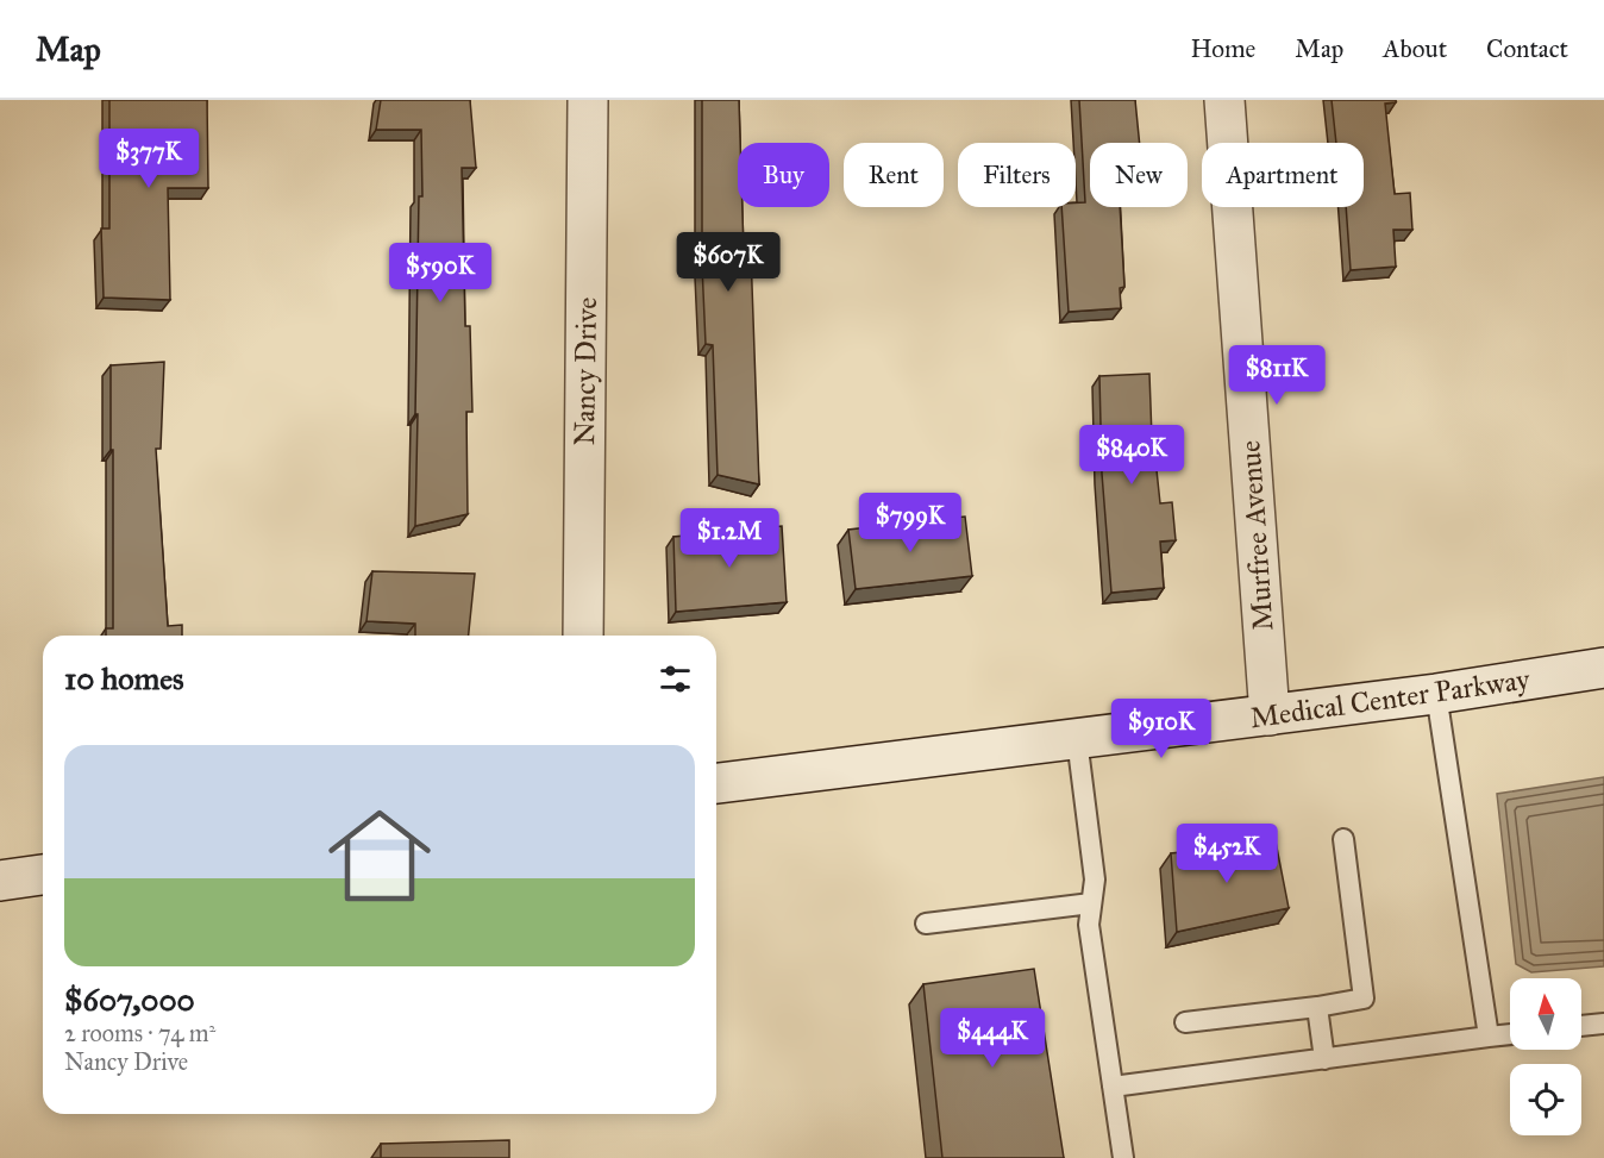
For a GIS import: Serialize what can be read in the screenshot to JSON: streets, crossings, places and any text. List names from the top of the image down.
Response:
{
  "streets": {
    "street": ["Nancy Drive", "Murfree Avenue", "Medical Center Parkway"]
  },
  "crossings": [
    ["Murfree Avenue", "Medical Center Parkway"]
  ],
  "north": "top",
  "page": {
    "header": "Map",
    "nav": [
      "Home",
      "Map",
      "About",
      "Contact"
    ],
    "price": [
      "$377K",
      "$607K",
      "$590K",
      "$811K",
      "$840K",
      "$799K",
      "$1.2M",
      "$910K",
      "$452K",
      "$444K"
    ],
    "chip": [
      "Buy",
      "Rent",
      "Filters",
      "New",
      "Apartment"
    ],
    "heading": "10 homes",
    "list": [
      {
        "name": "$607,000",
        "note": "2 rooms · 74 m² · Nancy Drive"
      }
    ]
  }
}
